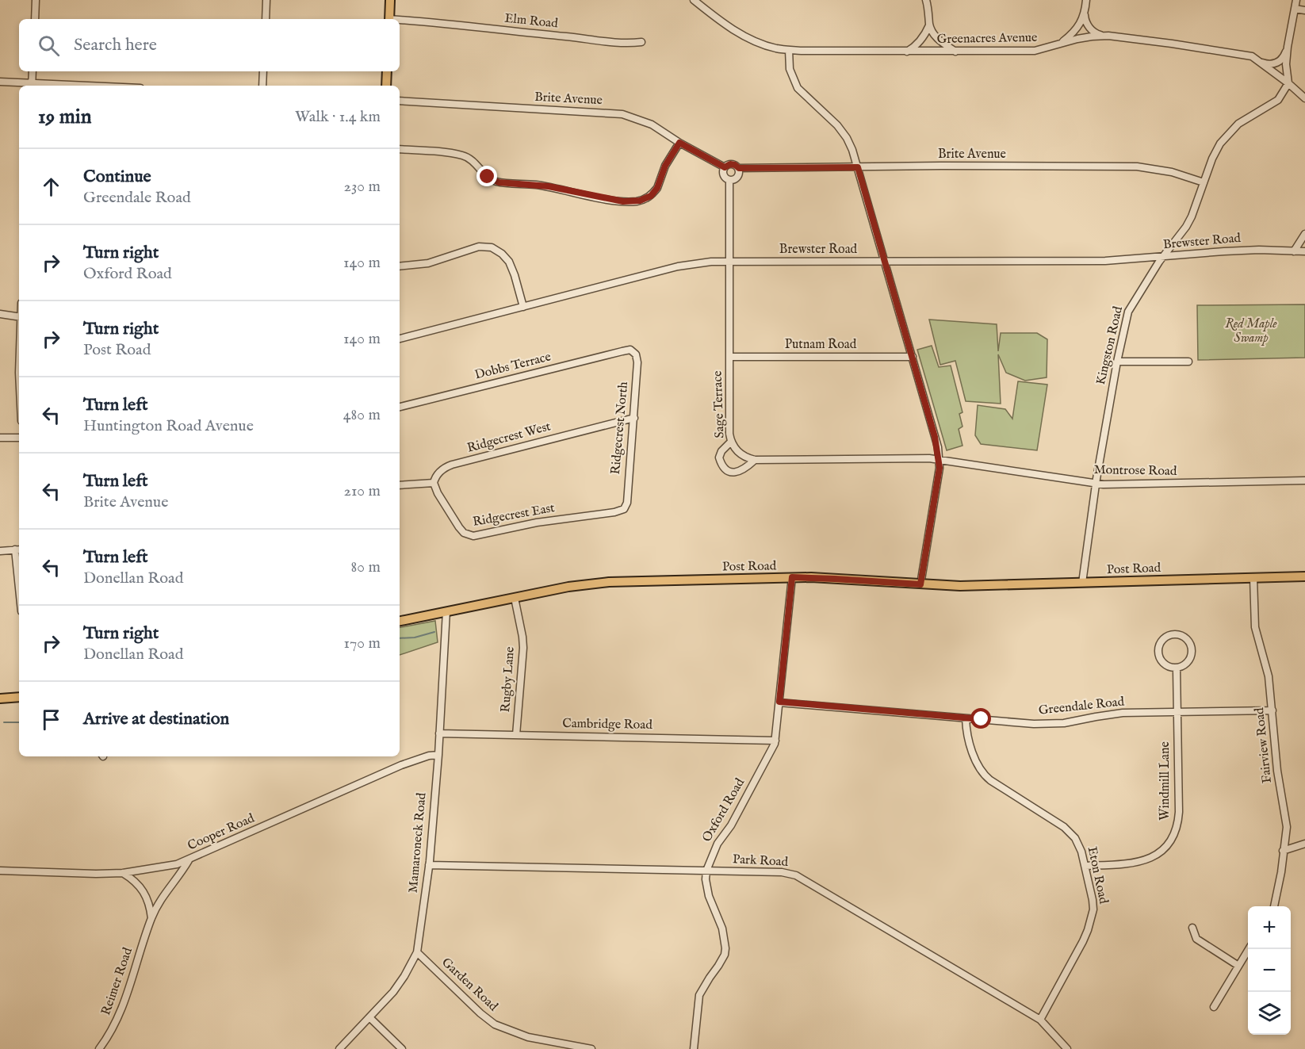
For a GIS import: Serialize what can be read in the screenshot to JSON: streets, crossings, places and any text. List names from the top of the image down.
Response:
{
  "streets": {
    "main road": ["Post Road"],
    "street": [
      "Elm Road",
      "Greenacres Avenue",
      "Brite Avenue",
      "Brewster Road",
      "Putnam Road",
      "Kingston Road",
      "Dobbs Terrace",
      "Sage Terrace",
      "Ridgecrest North",
      "Ridgecrest West",
      "Montrose Road",
      "Ridgecrest East",
      "Rugby Lane",
      "Greendale Road",
      "Cambridge Road",
      "Fairview Road",
      "Windmill Lane",
      "Oxford Road",
      "Cooper Road",
      "Mamaroneck Road",
      "Park Road",
      "Eton Road",
      "Reimer Road",
      "Garden Road"
    ]
  },
  "crossings": [
    ["Greenacres Avenue", "Kingston Road"],
    ["Brite Avenue", "Kingston Road"],
    ["Brite Avenue", "Sage Terrace"],
    ["Brewster Road", "Kingston Road"],
    ["Brewster Road", "Sage Terrace"],
    ["Putnam Road", "Sage Terrace"],
    ["Kingston Road", "Montrose Road"],
    ["Kingston Road", "Post Road"],
    ["Dobbs Terrace", "Ridgecrest North"],
    ["Ridgecrest North", "Ridgecrest West"],
    ["Ridgecrest North", "Ridgecrest East"],
    ["Ridgecrest West", "Ridgecrest East"],
    ["Post Road", "Rugby Lane"],
    ["Post Road", "Fairview Road"],
    ["Post Road", "Oxford Road"],
    ["Post Road", "Mamaroneck Road"],
    ["Rugby Lane", "Cambridge Road"],
    ["Greendale Road", "Fairview Road"],
    ["Greendale Road", "Windmill Lane"],
    ["Greendale Road", "Oxford Road"],
    ["Greendale Road", "Eton Road"],
    ["Cambridge Road", "Oxford Road"],
    ["Cambridge Road", "Mamaroneck Road"],
    ["Windmill Lane", "Eton Road"],
    ["Oxford Road", "Park Road"],
    ["Cooper Road", "Mamaroneck Road"],
    ["Cooper Road", "Reimer Road"],
    ["Mamaroneck Road", "Park Road"],
    ["Mamaroneck Road", "Garden Road"],
    ["Park Road", "Eton Road"]
  ],
  "parks": ["Red Maple Swamp"],
  "page": {
    "search": "Search here",
    "heading": ["19 min", "Walk · 1.4 km"],
    "list": [
      ["Continue", "Greendale Road", "230 m"],
      ["Turn right", "Oxford Road", "140 m"],
      ["Turn right", "Post Road", "140 m"],
      ["Turn left", "Huntington Road Avenue", "480 m"],
      ["Turn left", "Brite Avenue", "210 m"],
      ["Turn left", "Donellan Road", "80 m"],
      ["Turn right", "Donellan Road", "170 m"],
      "Arrive at destination"
    ],
    "map_buttons": ["+", "−"]
  }
}
